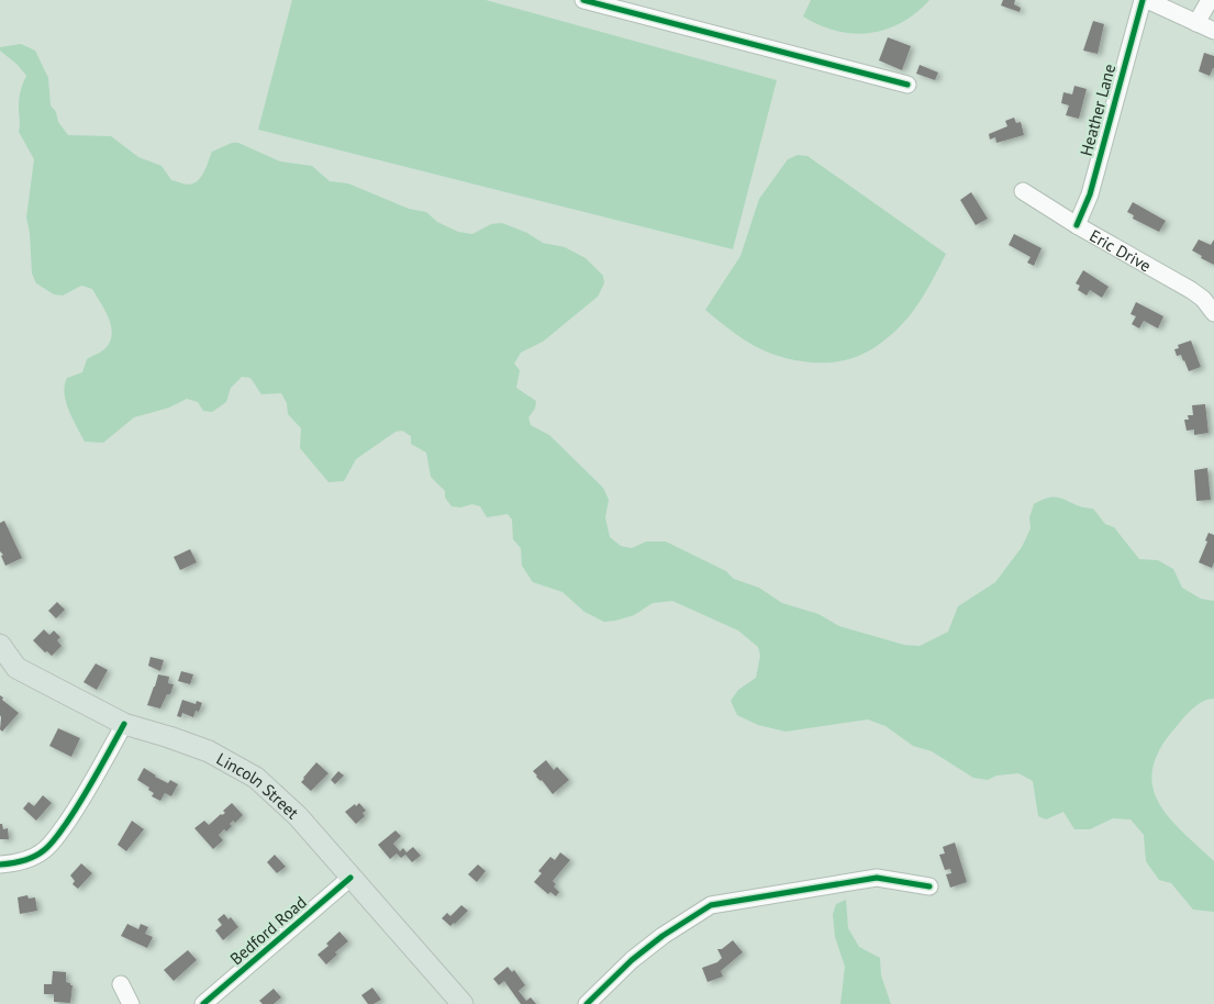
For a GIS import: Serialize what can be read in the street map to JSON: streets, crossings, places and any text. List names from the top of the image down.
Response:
{
  "streets": {
    "main road": ["Lincoln Street"],
    "street": ["Heather Lane", "Eric Drive", "Bedford Road"]
  },
  "crossings": [
    ["Heather Lane", "Eric Drive"],
    ["Lincoln Street", "Bedford Road"]
  ]
}
